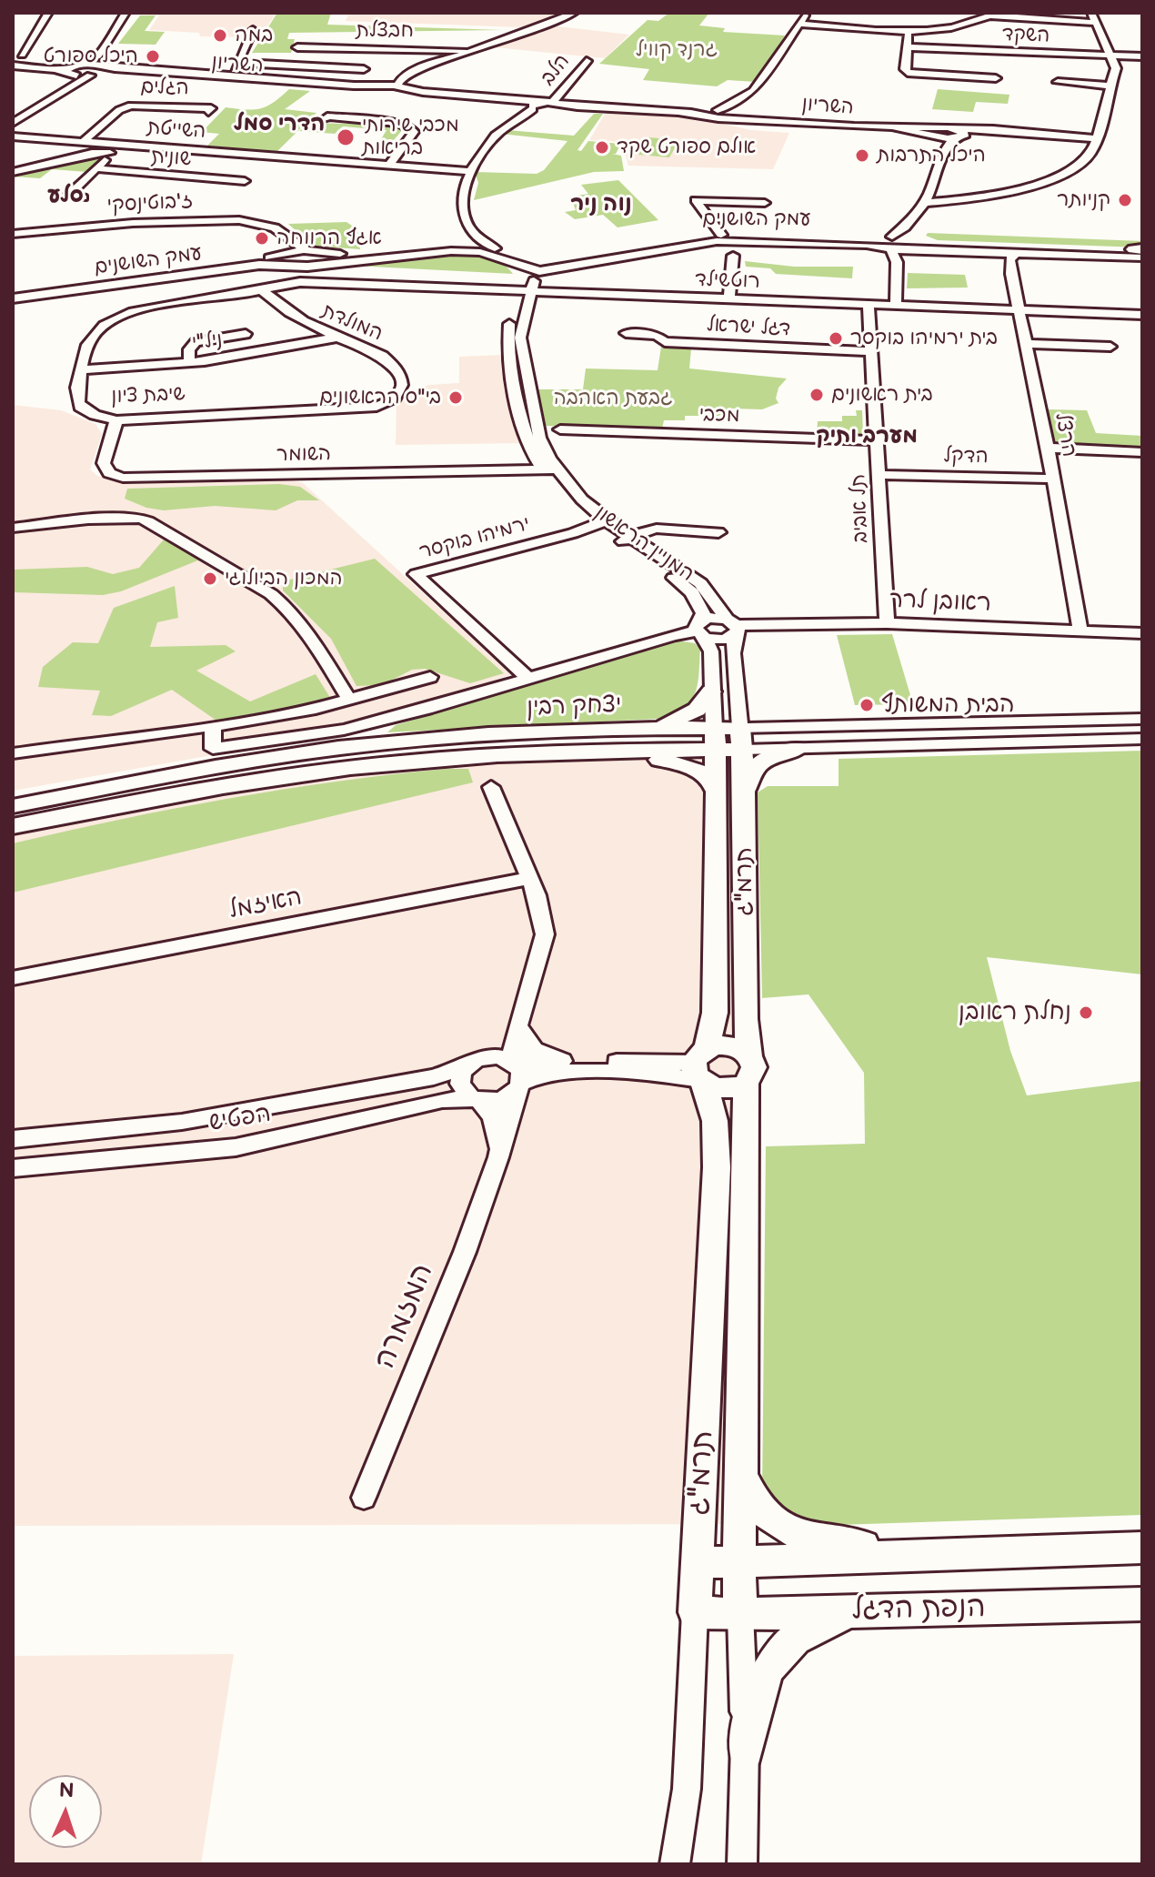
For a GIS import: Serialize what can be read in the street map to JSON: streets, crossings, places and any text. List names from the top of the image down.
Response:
{
  "streets": {
    "main road": [
      "המניין הראשון",
      "יצחק רבין",
      "תרמ\"ג",
      "הנפת הדגל"
    ],
    "street": [
      "חבצלת",
      "השקד",
      "השריון",
      "הלב",
      "הגלים",
      "השייטת",
      "שונית",
      "ז'בוטינסקי",
      "עמק השושנים",
      "רוטשילד",
      "המולדת",
      "דגל ישראל",
      "ניל\"י",
      "שיבת ציון",
      "מכבי",
      "הרצל",
      "השומר",
      "הדקל",
      "תל אביב",
      "ירמיהו בוקסר",
      "ראובן לרר",
      "האיזמל",
      "הפטיש",
      "המזמרה"
    ]
  },
  "crossings": [
    ["הגלים", "השייטת"],
    ["ז'בוטינסקי", "עמק השושנים"],
    ["עמק השושנים", "המניין הראשון"],
    ["רוטשילד", "שיבת ציון"],
    ["רוטשילד", "הרצל"],
    ["רוטשילד", "תל אביב"],
    ["רוטשילד", "המניין הראשון"],
    ["המולדת", "ניל\"י"],
    ["המולדת", "שיבת ציון"],
    ["דגל ישראל", "תל אביב"],
    ["ניל\"י", "שיבת ציון"],
    ["שיבת ציון", "השומר"],
    ["מכבי", "תל אביב"],
    ["הרצל", "הדקל"],
    ["הרצל", "ראובן לרר"],
    ["השומר", "המניין הראשון"],
    ["הדקל", "תל אביב"],
    ["תל אביב", "ראובן לרר"],
    ["ירמיהו בוקסר", "המניין הראשון"],
    ["המניין הראשון", "ראובן לרר"],
    ["המניין הראשון", "יצחק רבין"],
    ["המניין הראשון", "תרמ\"ג"],
    ["יצחק רבין", "תרמ\"ג"],
    ["תרמ\"ג", "הנפת הדגל"],
    ["הפטיש", "המזמרה"]
  ],
  "districts": [
    "הדרי סמל",
    "סלע",
    "נוה ניר",
    "מערב ותיק"
  ],
  "parks": ["גרנד קוויל", "גבעת האהבה"],
  "places": [
    "במה",
    "היכל ספורט",
    "מכבי שירותי בריאות",
    "אולם ספורט שקד",
    "היכל התרבות",
    "קניותר",
    "אגף הרווחה",
    "בית ירמיהו בוקסר",
    "בית ראשונים",
    "בי\"ס הראשונים",
    "המכון הביולוגי",
    "הבית המשותף",
    "נחלת ראובן"
  ],
  "north": "top"
}
